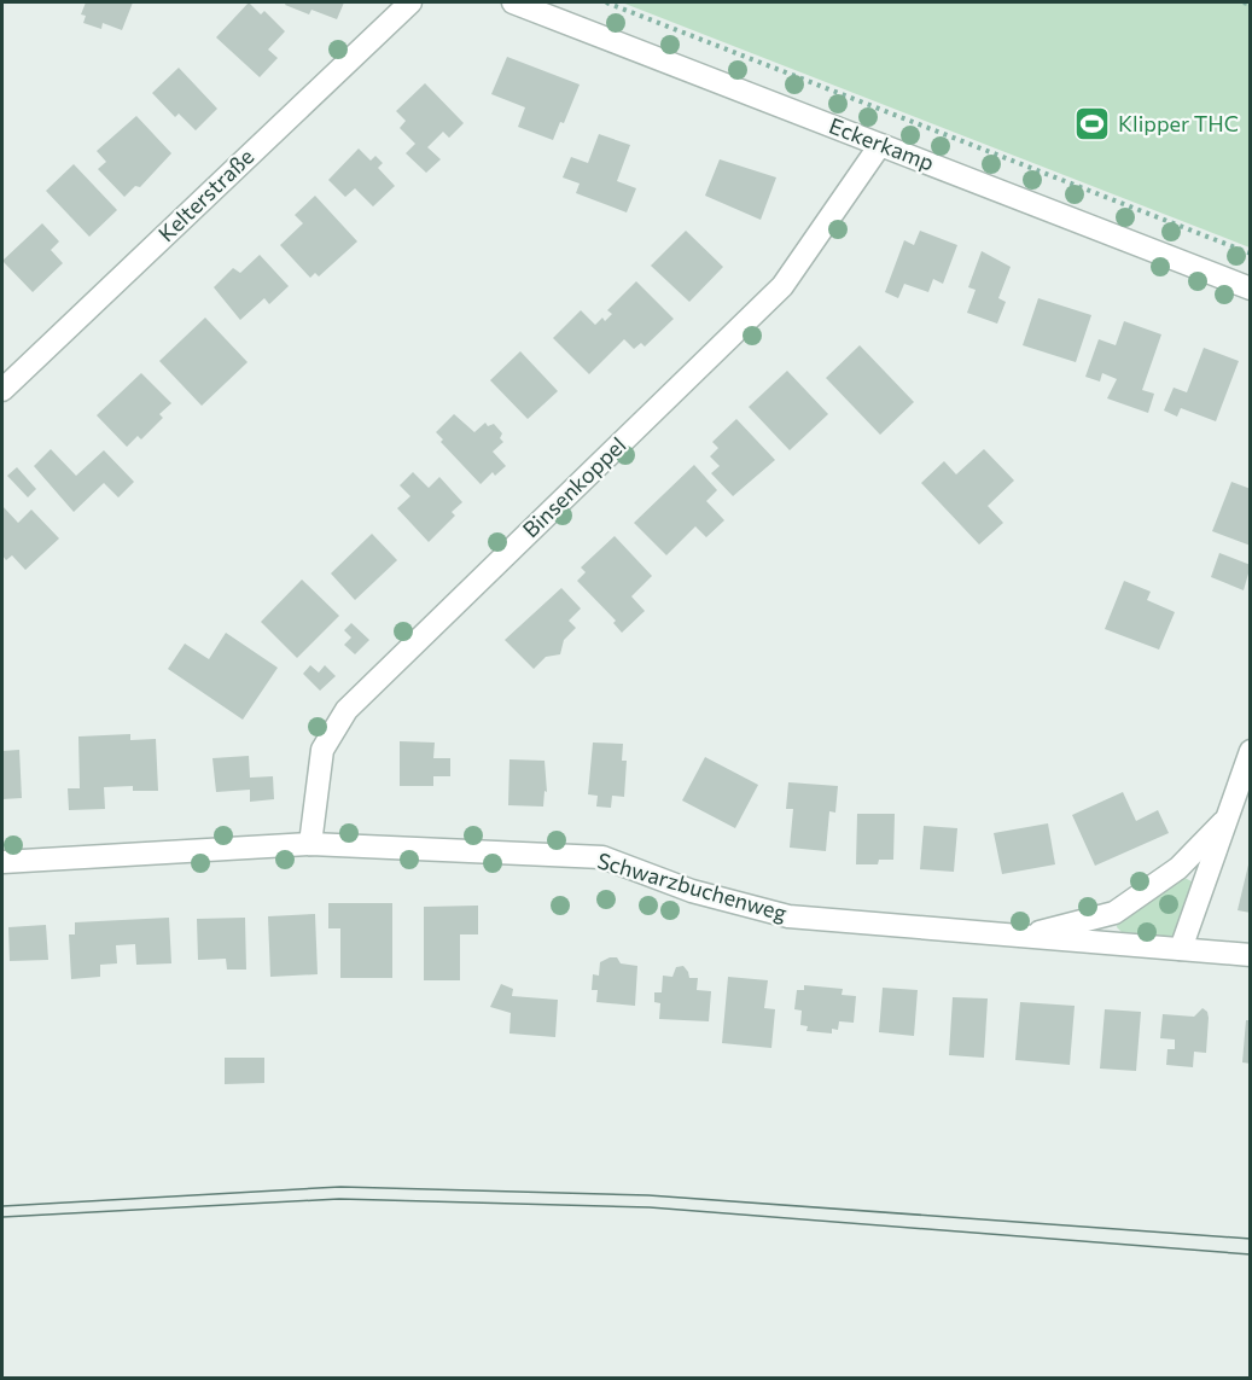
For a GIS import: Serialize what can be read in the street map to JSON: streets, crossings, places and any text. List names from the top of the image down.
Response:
{
  "streets": {
    "street": [
      "Eckerkamp",
      "Kelterstraße",
      "Binsenkoppel",
      "Schwarzbuchenweg"
    ]
  },
  "crossings": [
    ["Eckerkamp", "Binsenkoppel"],
    ["Binsenkoppel", "Schwarzbuchenweg"]
  ],
  "places": {
    "sports": ["Klipper THC"]
  }
}
